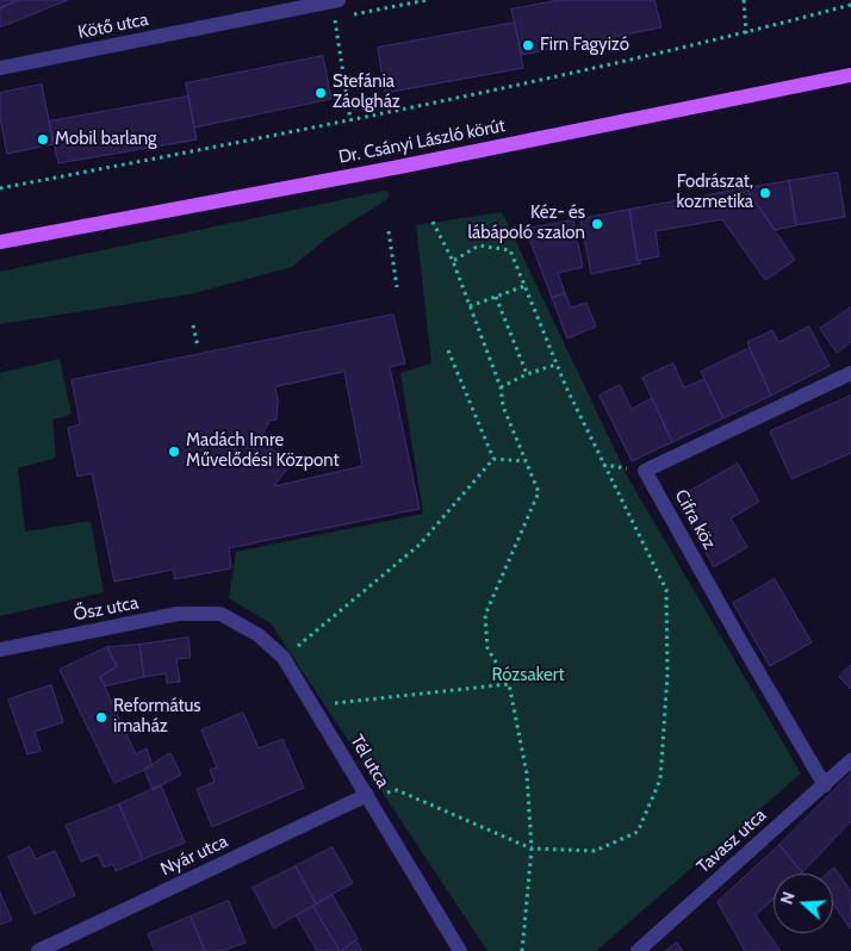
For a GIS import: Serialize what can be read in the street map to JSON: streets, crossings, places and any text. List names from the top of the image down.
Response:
{
  "streets": {
    "main road": ["Dr. Csányi László körút"],
    "street": [
      "Kötő utca",
      "Cifra köz",
      "Ősz utca",
      "Tél utca",
      "Tavasz utca",
      "Nyár utca"
    ]
  },
  "crossings": [
    ["Cifra köz", "Tavasz utca"],
    ["Ősz utca", "Tél utca"],
    ["Tél utca", "Nyár utca"]
  ],
  "parks": ["Rózsakert"],
  "places": [
    "Firn Fagyizó",
    "Stefánia Záolgház",
    "Mobil barlang",
    "Fodrászat, kozmetika",
    "Kéz- és lábápoló szalon",
    "Madách Imre Művelődési Központ",
    "Református imaház"
  ],
  "north": "left"
}
